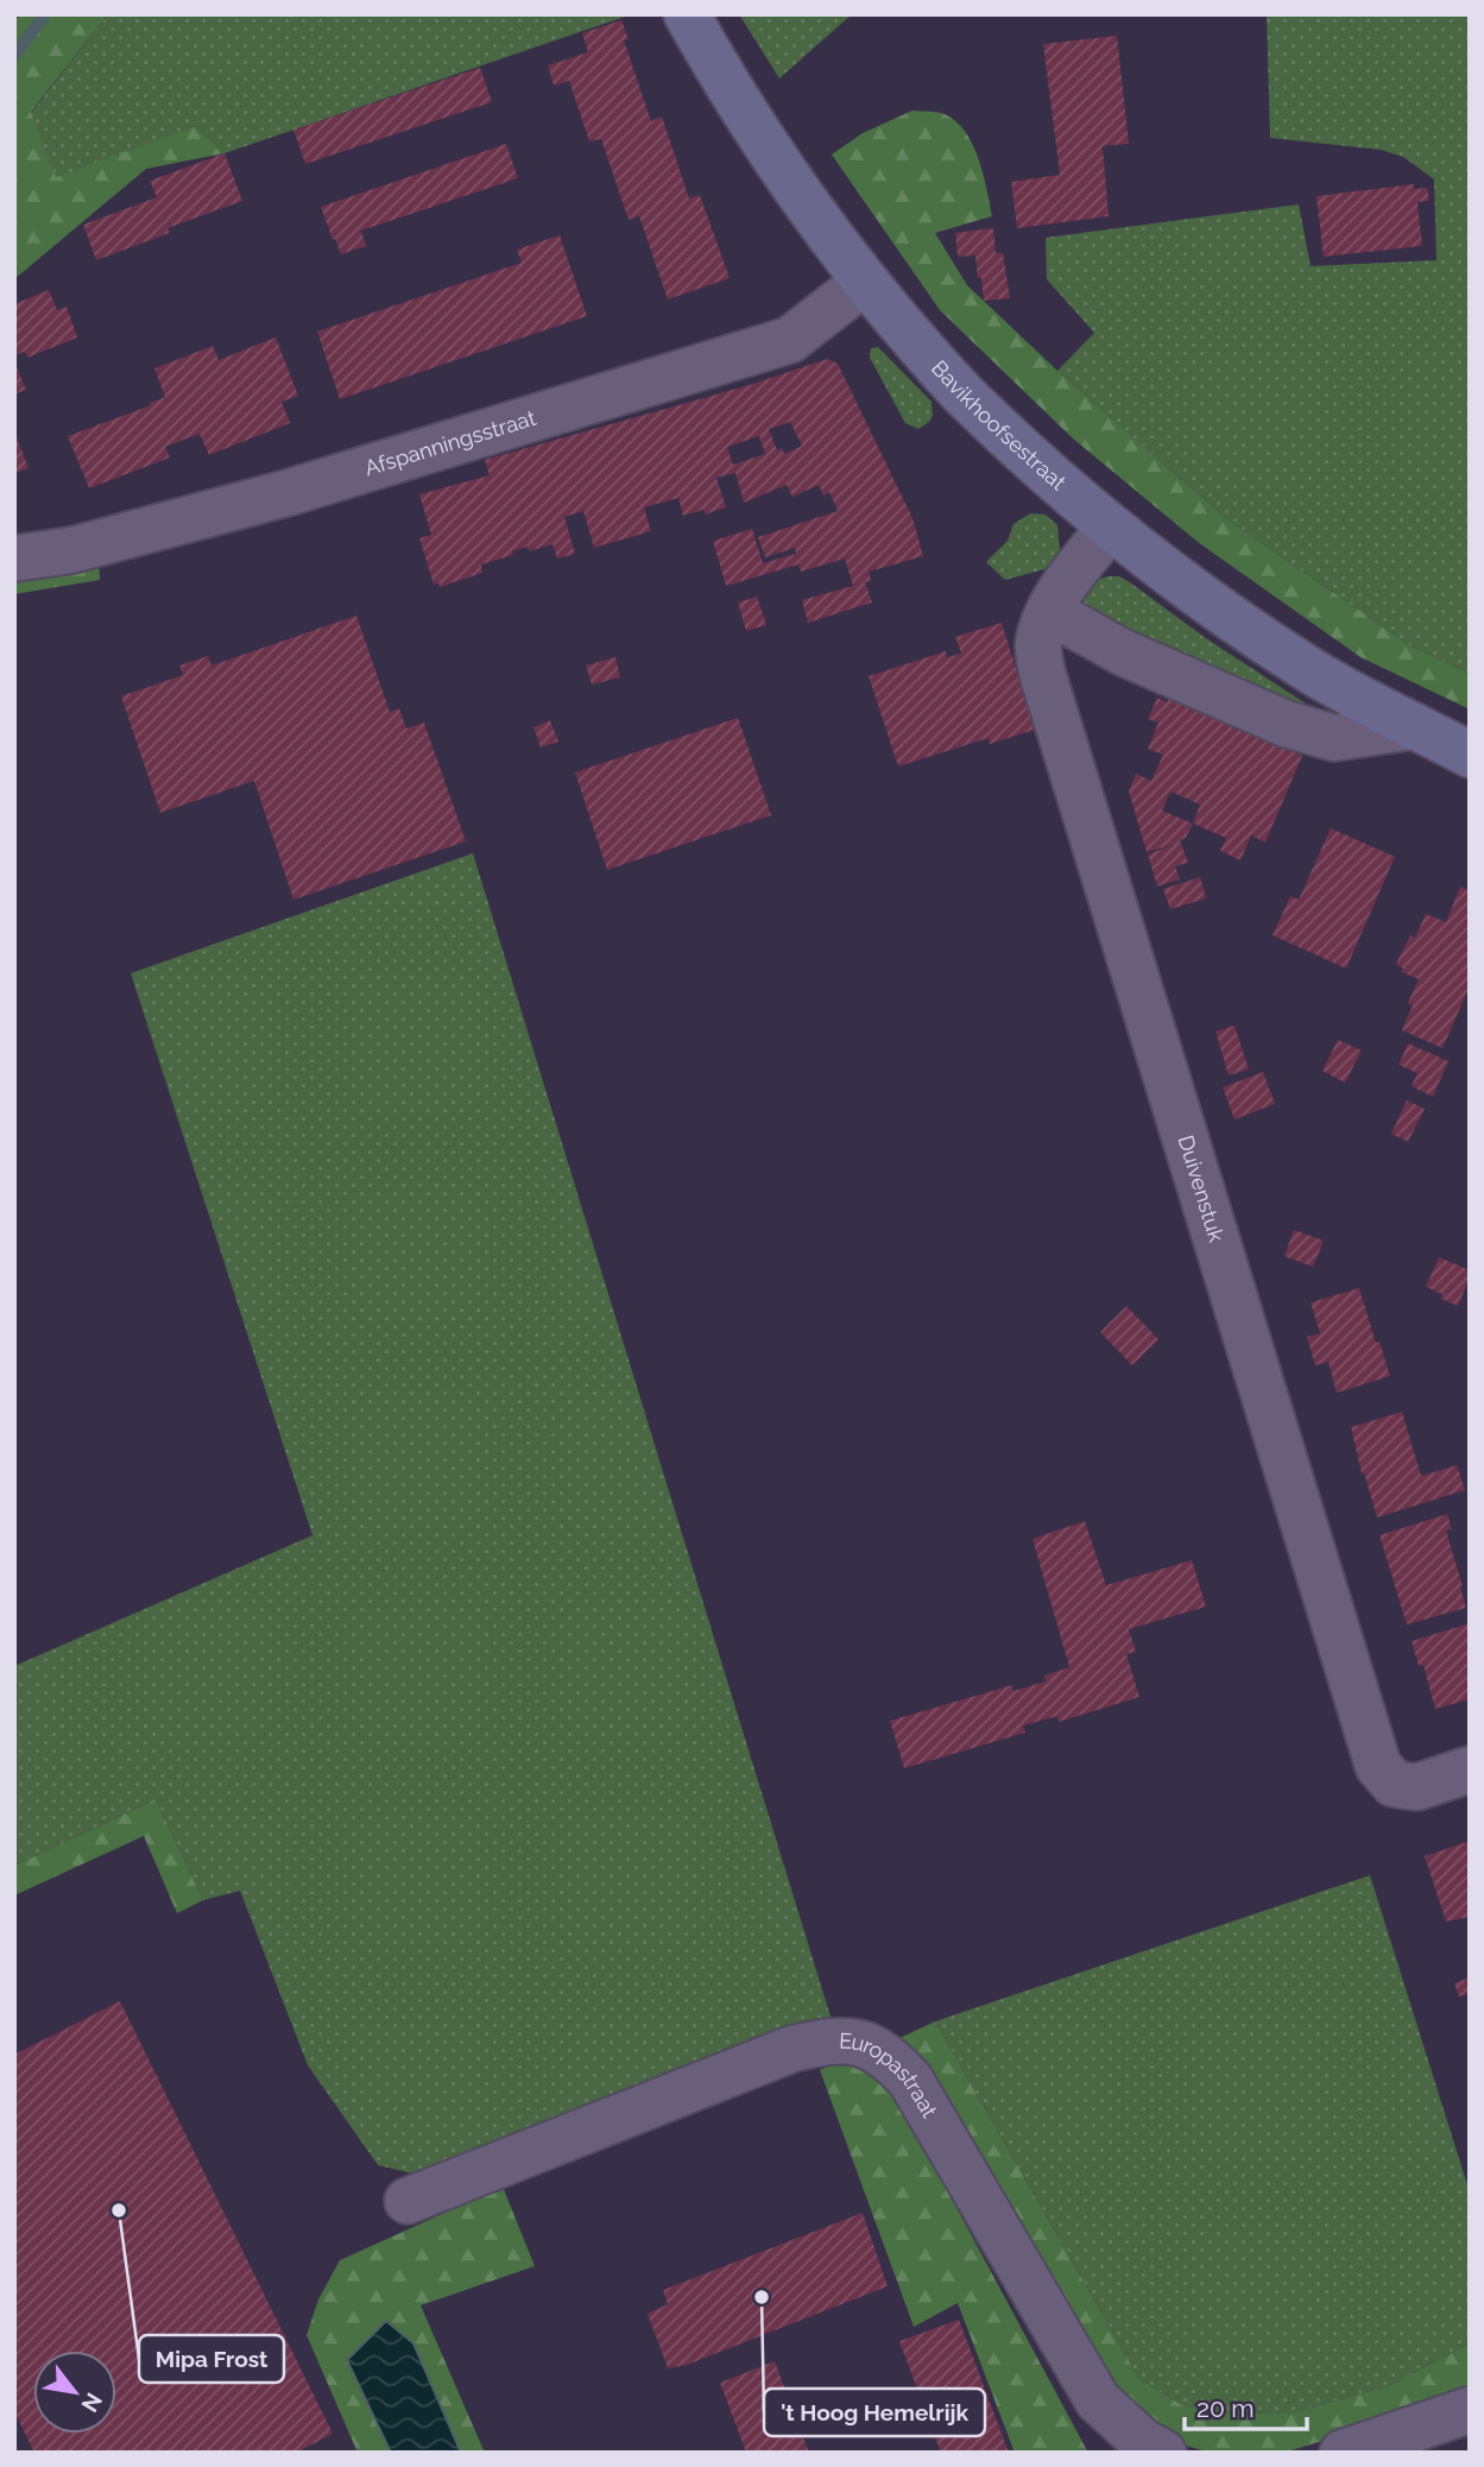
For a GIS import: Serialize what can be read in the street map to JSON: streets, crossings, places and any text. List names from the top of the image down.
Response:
{
  "streets": {
    "street": [
      "Bavikhoofsestraat",
      "Afspanningsstraat",
      "Duivenstuk",
      "Europastraat"
    ]
  },
  "crossings": [
    ["Bavikhoofsestraat", "Afspanningsstraat"],
    ["Bavikhoofsestraat", "Duivenstuk"]
  ],
  "places": ["Mipa Frost", "'t Hoog Hemelrijk"],
  "scale_bar": "20 m",
  "north": "bottom right"
}
